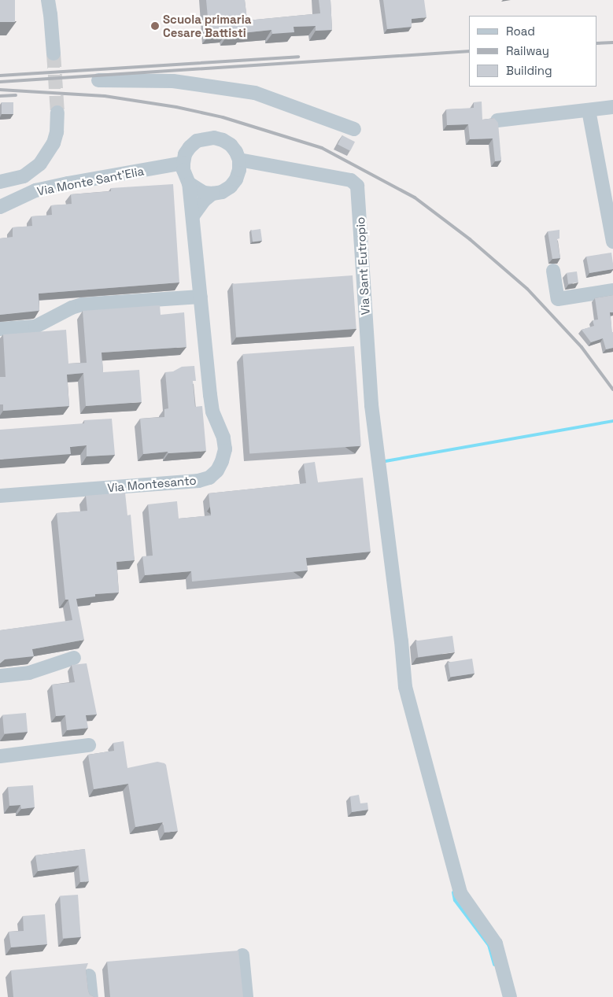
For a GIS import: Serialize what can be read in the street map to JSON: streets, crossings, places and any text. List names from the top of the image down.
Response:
{
  "streets": {
    "street": ["Via Monte Sant'Elia", "Via Sant Eutropio", "Via Montesanto"]
  },
  "crossings": [
    ["Via Monte Sant'Elia", "Via Sant Eutropio"],
    ["Via Monte Sant'Elia", "Via Montesanto"],
    ["Via Sant Eutropio", "Via Montesanto"]
  ],
  "places": ["Scuola primaria Cesare Battisti"],
  "legend": ["Road", "Railway", "Building"]
}
